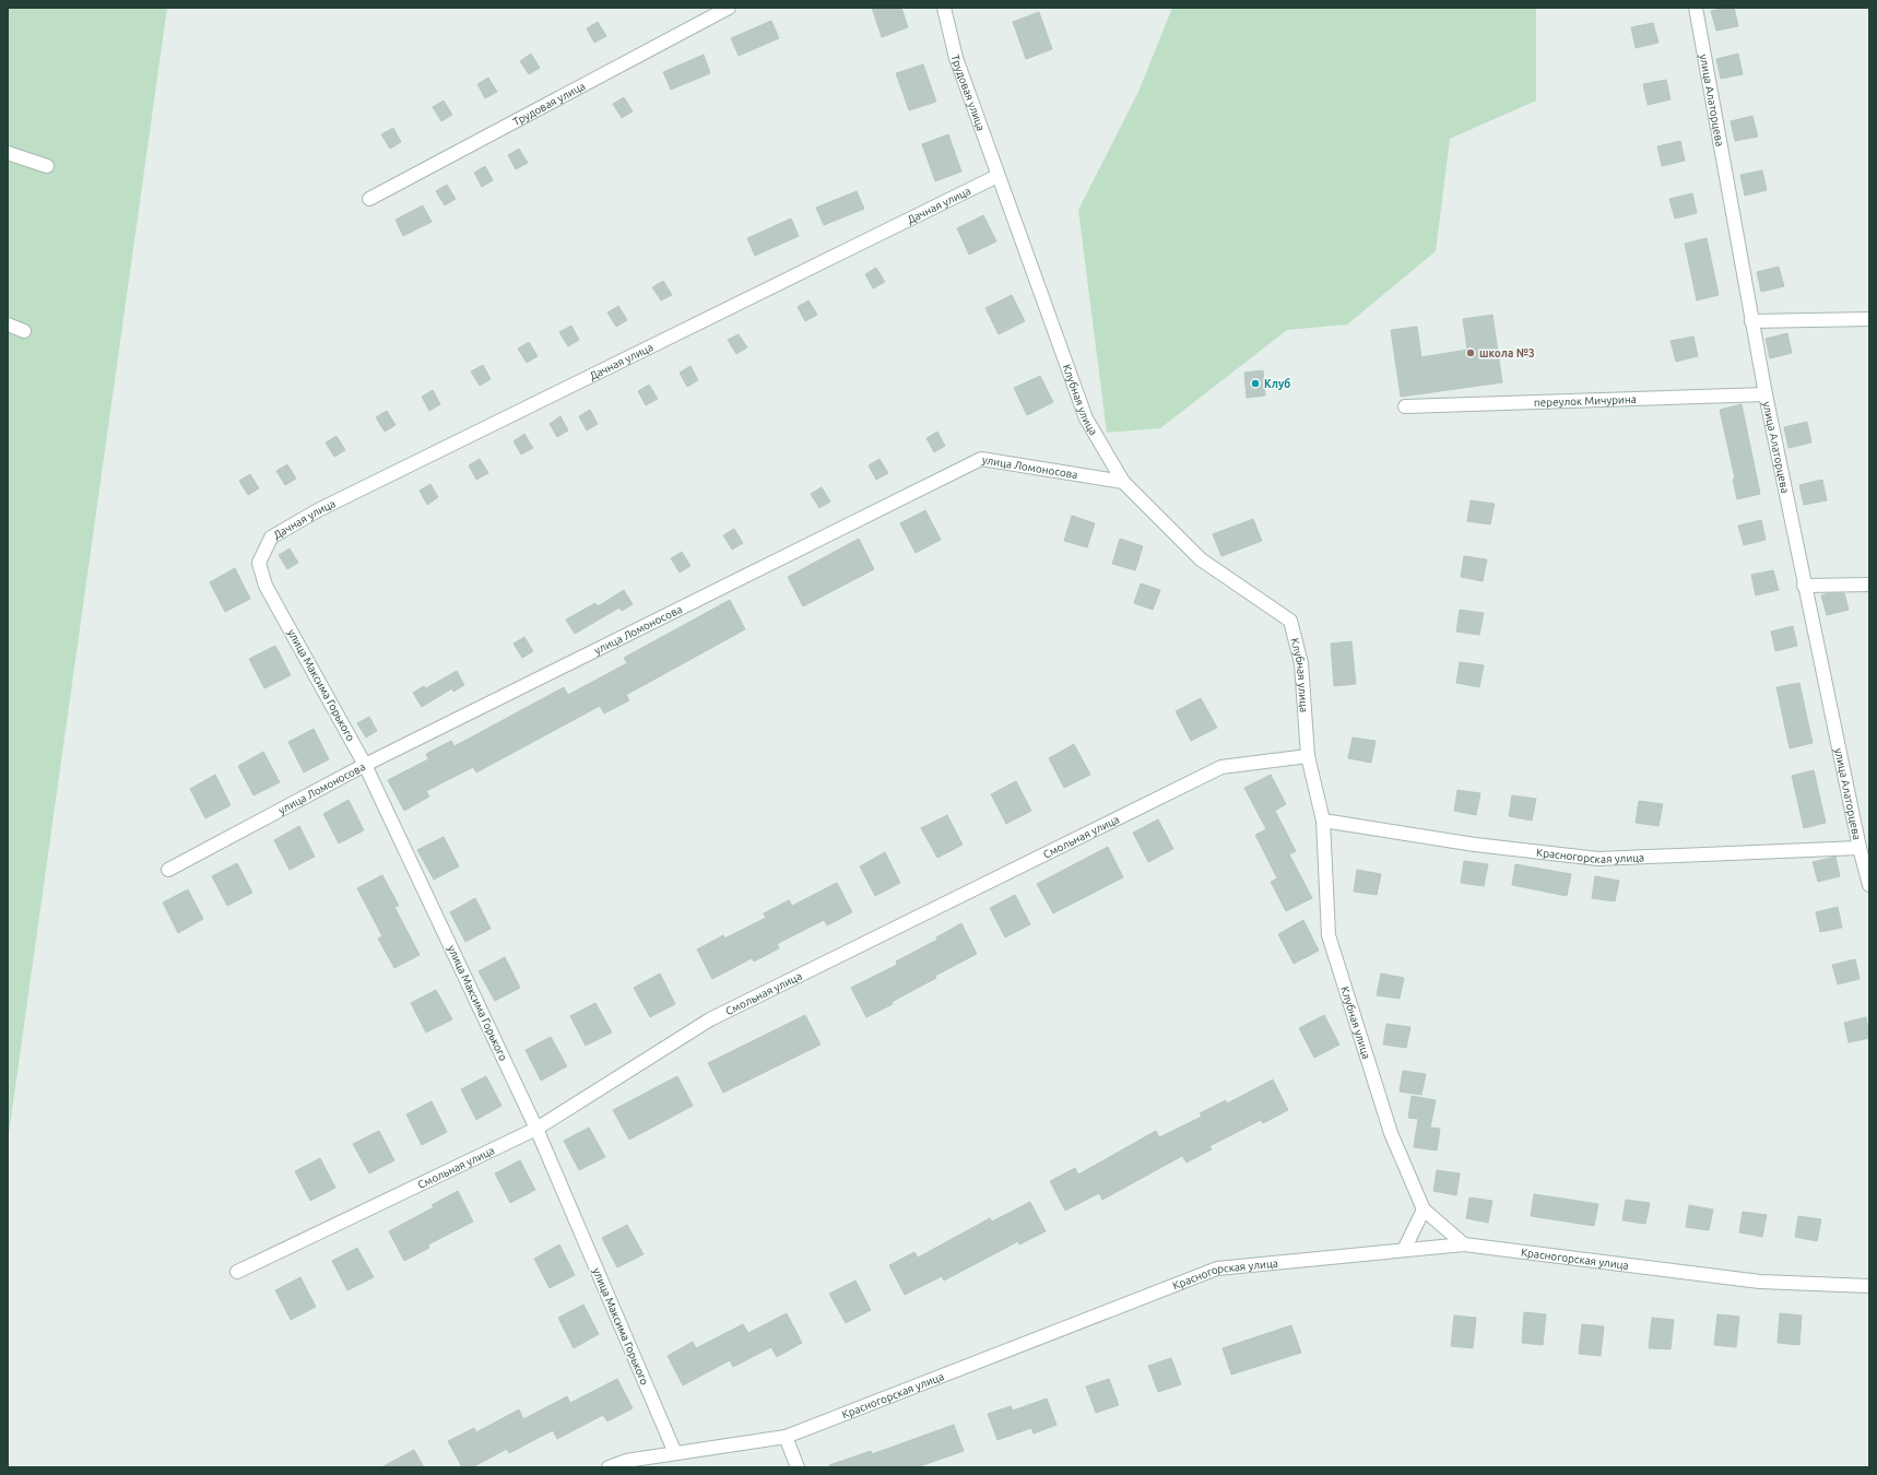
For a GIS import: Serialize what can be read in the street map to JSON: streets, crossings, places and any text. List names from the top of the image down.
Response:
{
  "streets": {
    "street": [
      "Трудовая улица",
      "улица Алаторцева",
      "Дачная улица",
      "Клубная улица",
      "переулок Мичурина",
      "улица Ломоносова",
      "улица Максима Горького",
      "Смольная улица",
      "Красногорская улица"
    ]
  },
  "crossings": [
    ["Трудовая улица", "Дачная улица"],
    ["Трудовая улица", "Клубная улица"],
    ["улица Алаторцева", "переулок Мичурина"],
    ["улица Алаторцева", "Красногорская улица"],
    ["Дачная улица", "Клубная улица"],
    ["Дачная улица", "улица Максима Горького"],
    ["Клубная улица", "улица Ломоносова"],
    ["Клубная улица", "Смольная улица"],
    ["Клубная улица", "Красногорская улица"],
    ["улица Ломоносова", "улица Максима Горького"],
    ["улица Максима Горького", "Смольная улица"],
    ["улица Максима Горького", "Красногорская улица"]
  ],
  "places": ["школа №3", "Клуб"]
}
